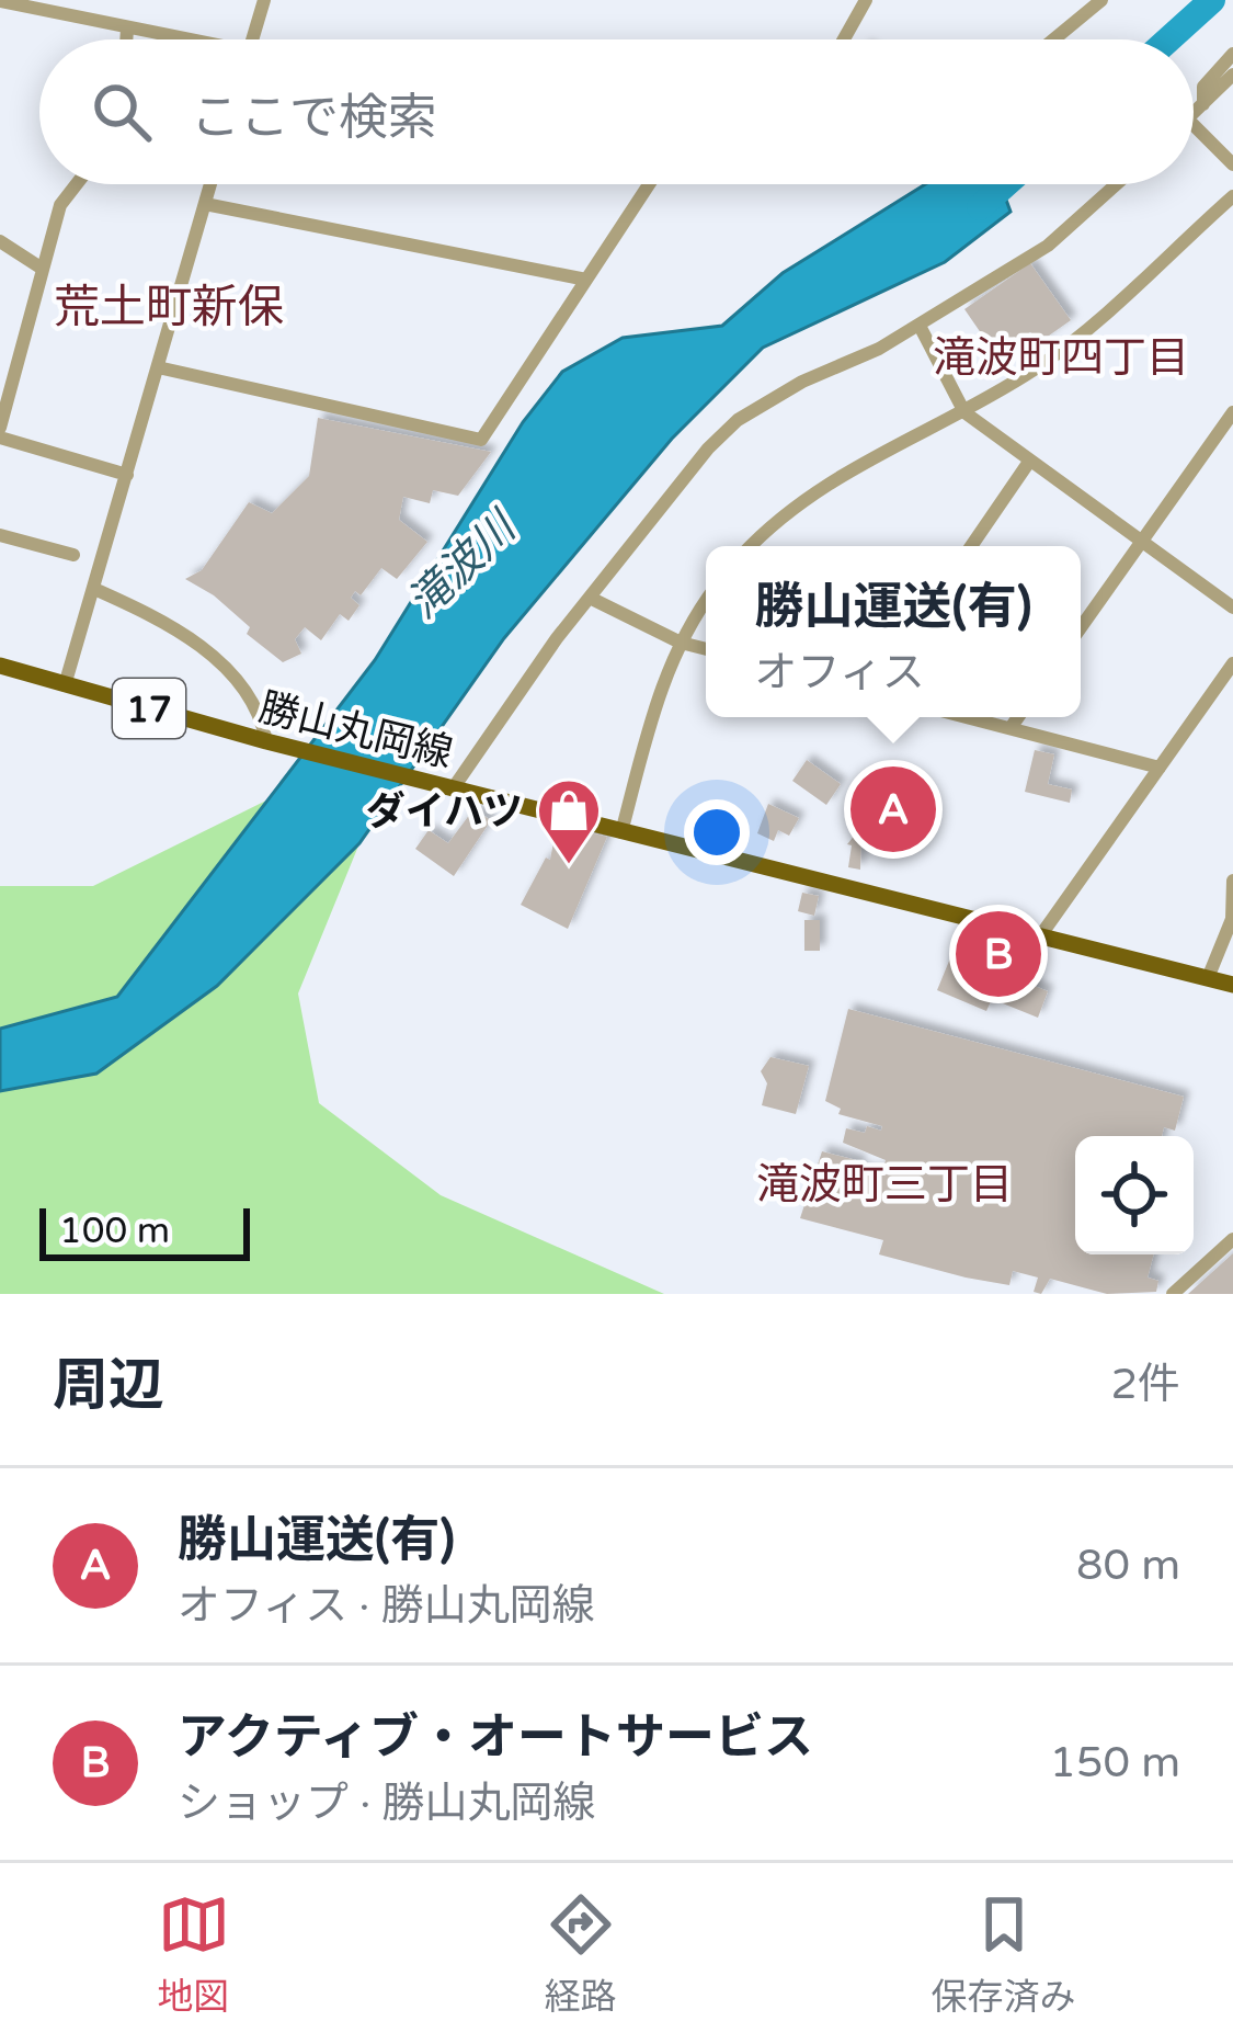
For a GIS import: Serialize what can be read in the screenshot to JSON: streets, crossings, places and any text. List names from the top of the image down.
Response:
{
  "streets": {
    "main road": ["17", "勝山丸岡線"]
  },
  "districts": ["荒土町新保", "滝波町四丁目", "滝波町三丁目"],
  "water": ["滝波川"],
  "places": {
    "shop": ["ダイハツ"]
  },
  "scale_bar": "100 m",
  "page": {
    "search": "ここで検索",
    "popup": ["勝山運送(有)", "オフィス"],
    "pins": ["A", "B"],
    "scale": "100 m",
    "heading": ["周辺", "2件"],
    "list": [
      {
        "mark": "A",
        "name": "勝山運送(有)",
        "note": "オフィス · 勝山丸岡線",
        "value": "80 m"
      },
      {
        "mark": "B",
        "name": "アクティブ・オートサービス",
        "note": "ショップ · 勝山丸岡線",
        "value": "150 m"
      }
    ],
    "nav": ["地図", "経路", "保存済み"]
  }
}
